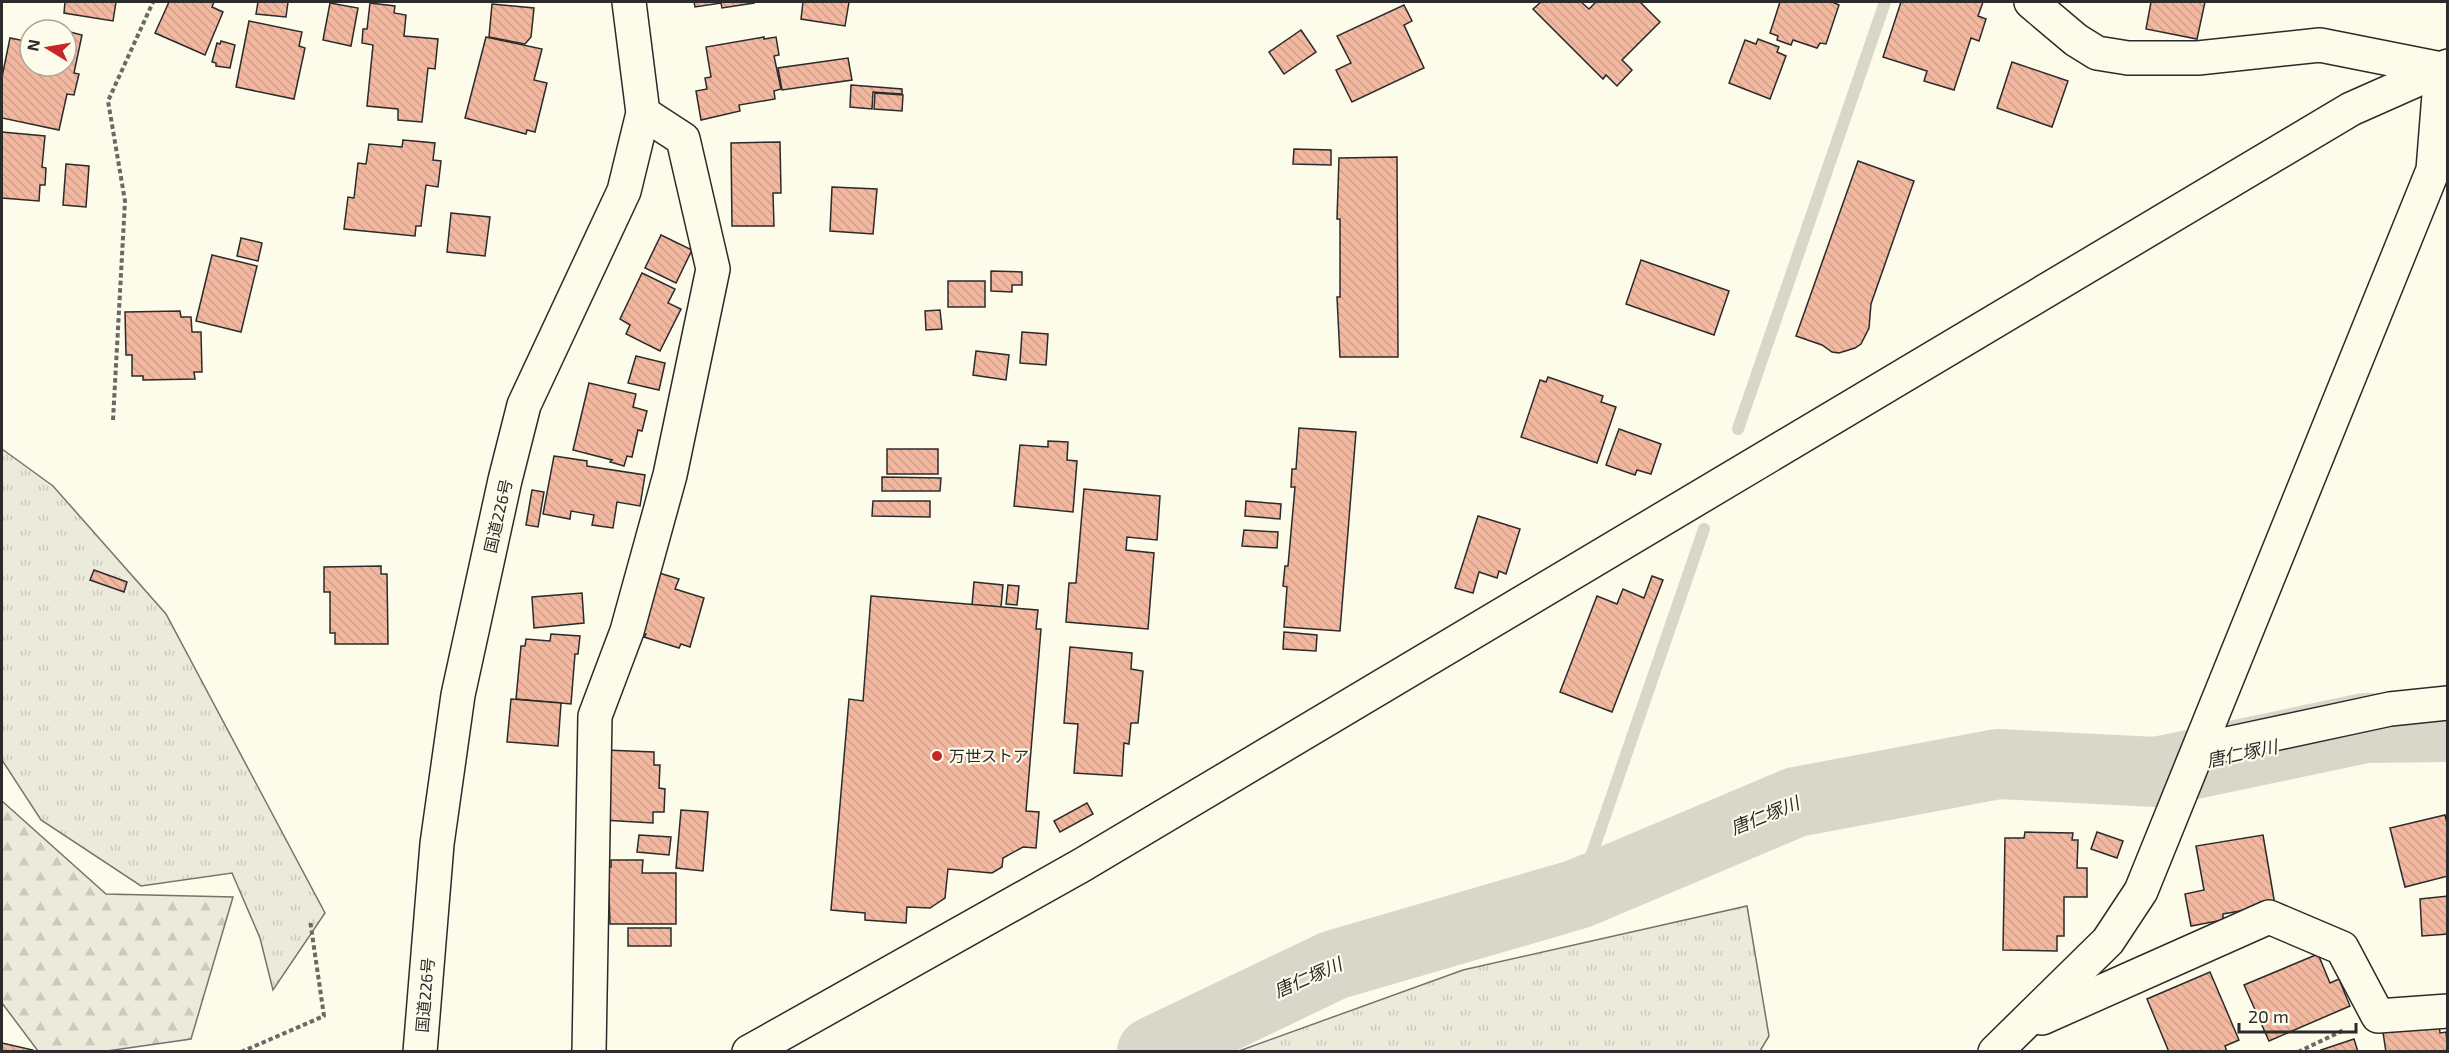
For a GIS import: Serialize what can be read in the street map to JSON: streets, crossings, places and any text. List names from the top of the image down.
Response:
{
  "streets": {
    "main road": ["国道226号"]
  },
  "water": ["唐仁塚川"],
  "places": ["万世ストア"],
  "scale_bar": "20 m",
  "north": "left"
}
